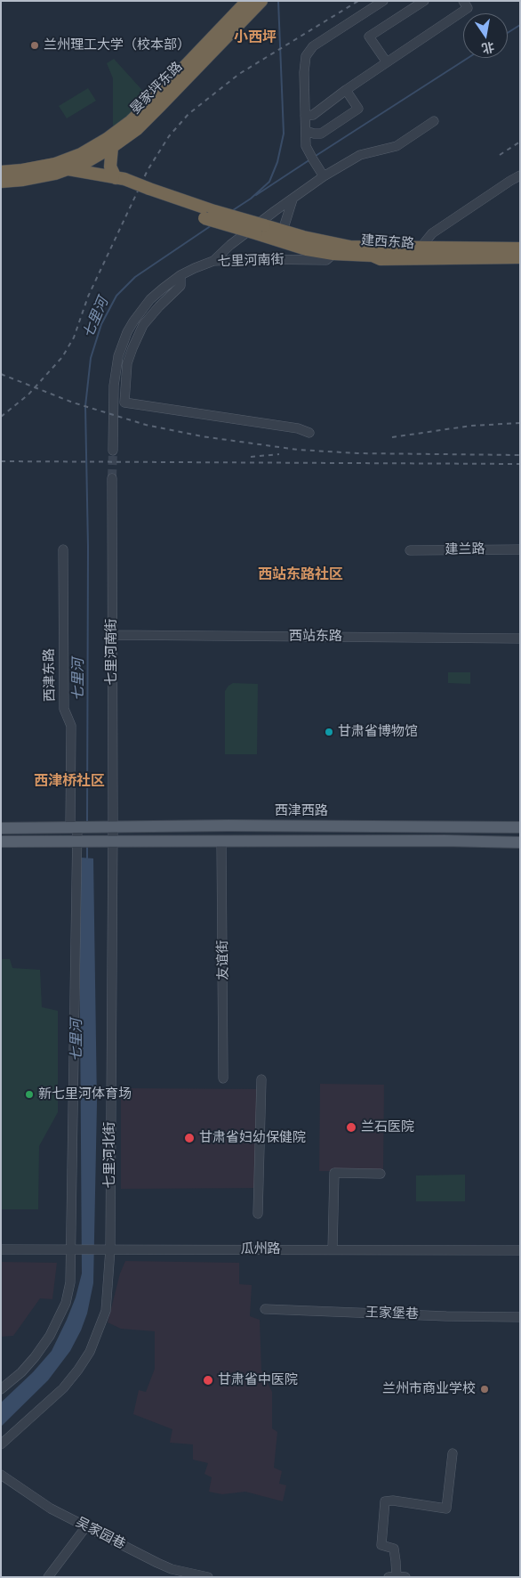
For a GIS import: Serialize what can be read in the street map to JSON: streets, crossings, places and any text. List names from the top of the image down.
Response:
{
  "streets": {
    "highway": ["晏家坪东路", "建西东路"],
    "main road": ["西津西路"],
    "street": [
      "七里河南街",
      "建兰路",
      "西站东路",
      "西津东路",
      "友谊街",
      "七里河北街",
      "瓜州路",
      "王家堡巷",
      "吴家园巷"
    ]
  },
  "crossings": [
    ["建西东路", "七里河南街"],
    ["七里河南街", "西站东路"],
    ["七里河南街", "西津西路"],
    ["七里河南街", "七里河北街"],
    ["西津东路", "西津西路"],
    ["西津西路", "七里河北街"],
    ["七里河北街", "瓜州路"]
  ],
  "districts": ["小西坪", "西站东路社区", "西津桥社区"],
  "water": ["七里河"],
  "places": [
    "兰州理工大学（校本部）",
    "甘肃省博物馆",
    "新七里河体育场",
    "兰石医院",
    "甘肃省妇幼保健院",
    "甘肃省中医院",
    "兰州市商业学校"
  ],
  "north": "bottom"
}
